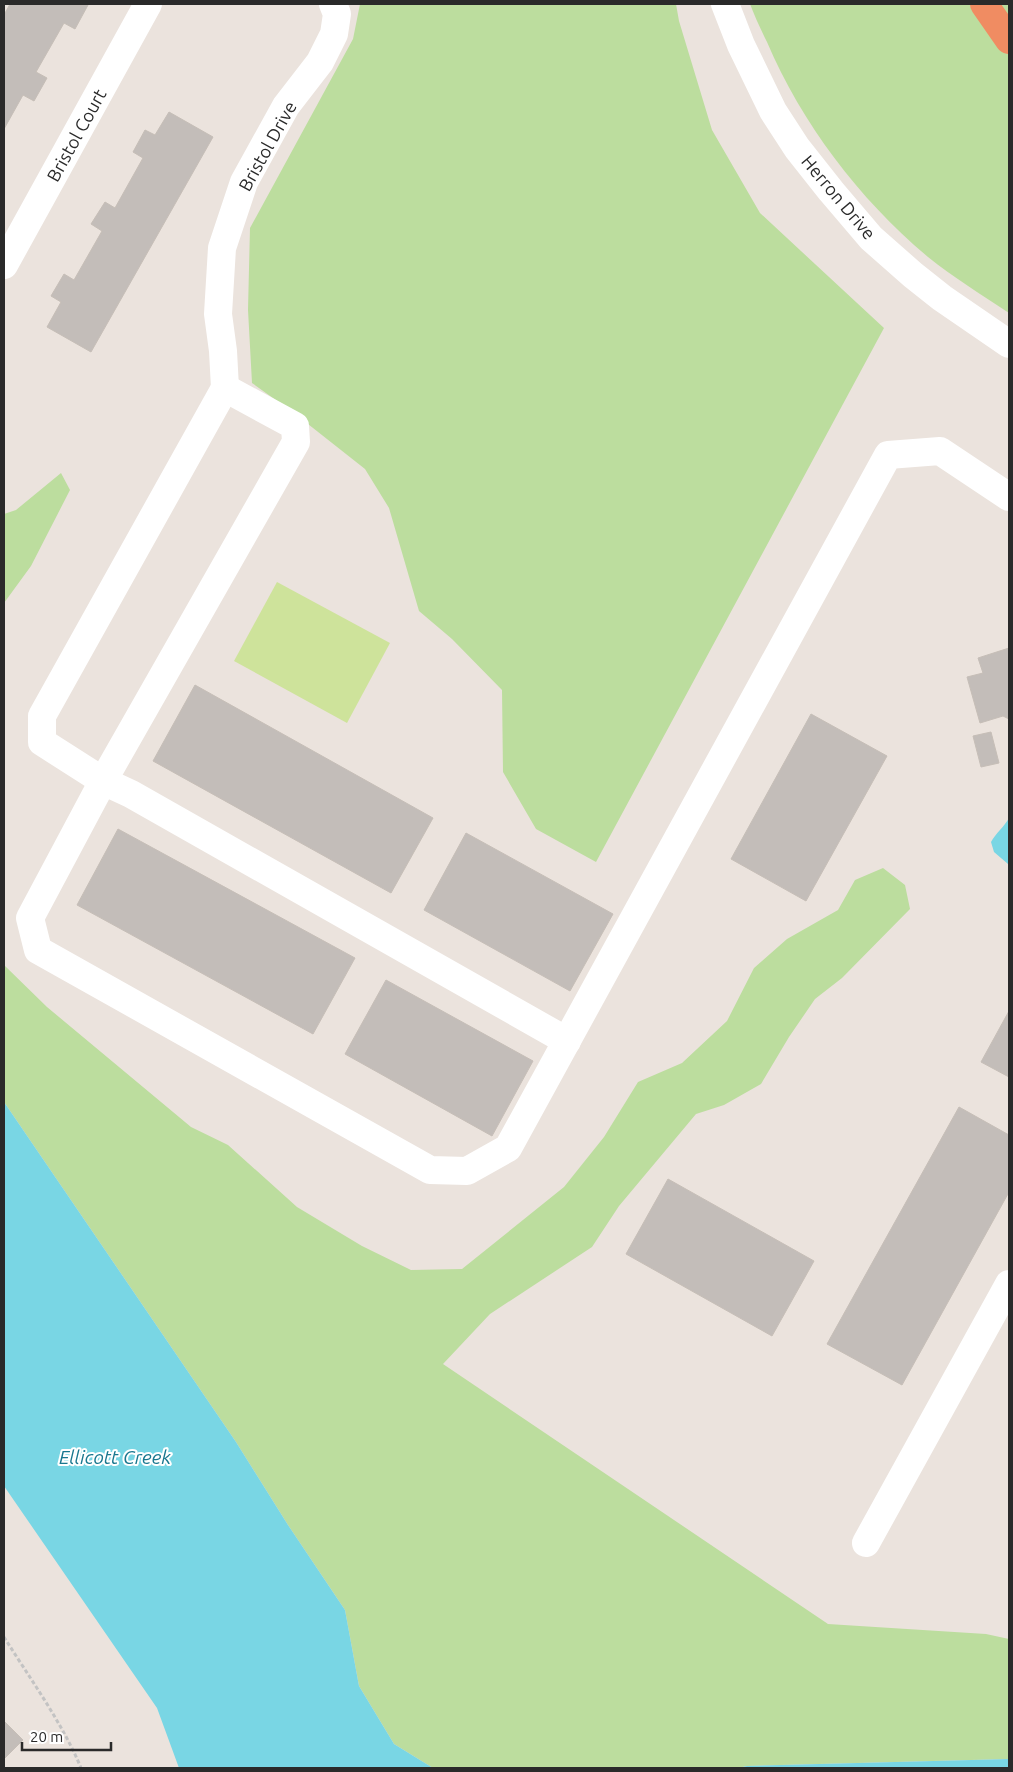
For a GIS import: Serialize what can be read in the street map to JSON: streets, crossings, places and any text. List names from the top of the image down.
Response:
{
  "streets": {
    "street": ["Bristol Court", "Bristol Drive", "Herron Drive"]
  },
  "water": ["Ellicott Creek"],
  "scale_bar": "20 m"
}
